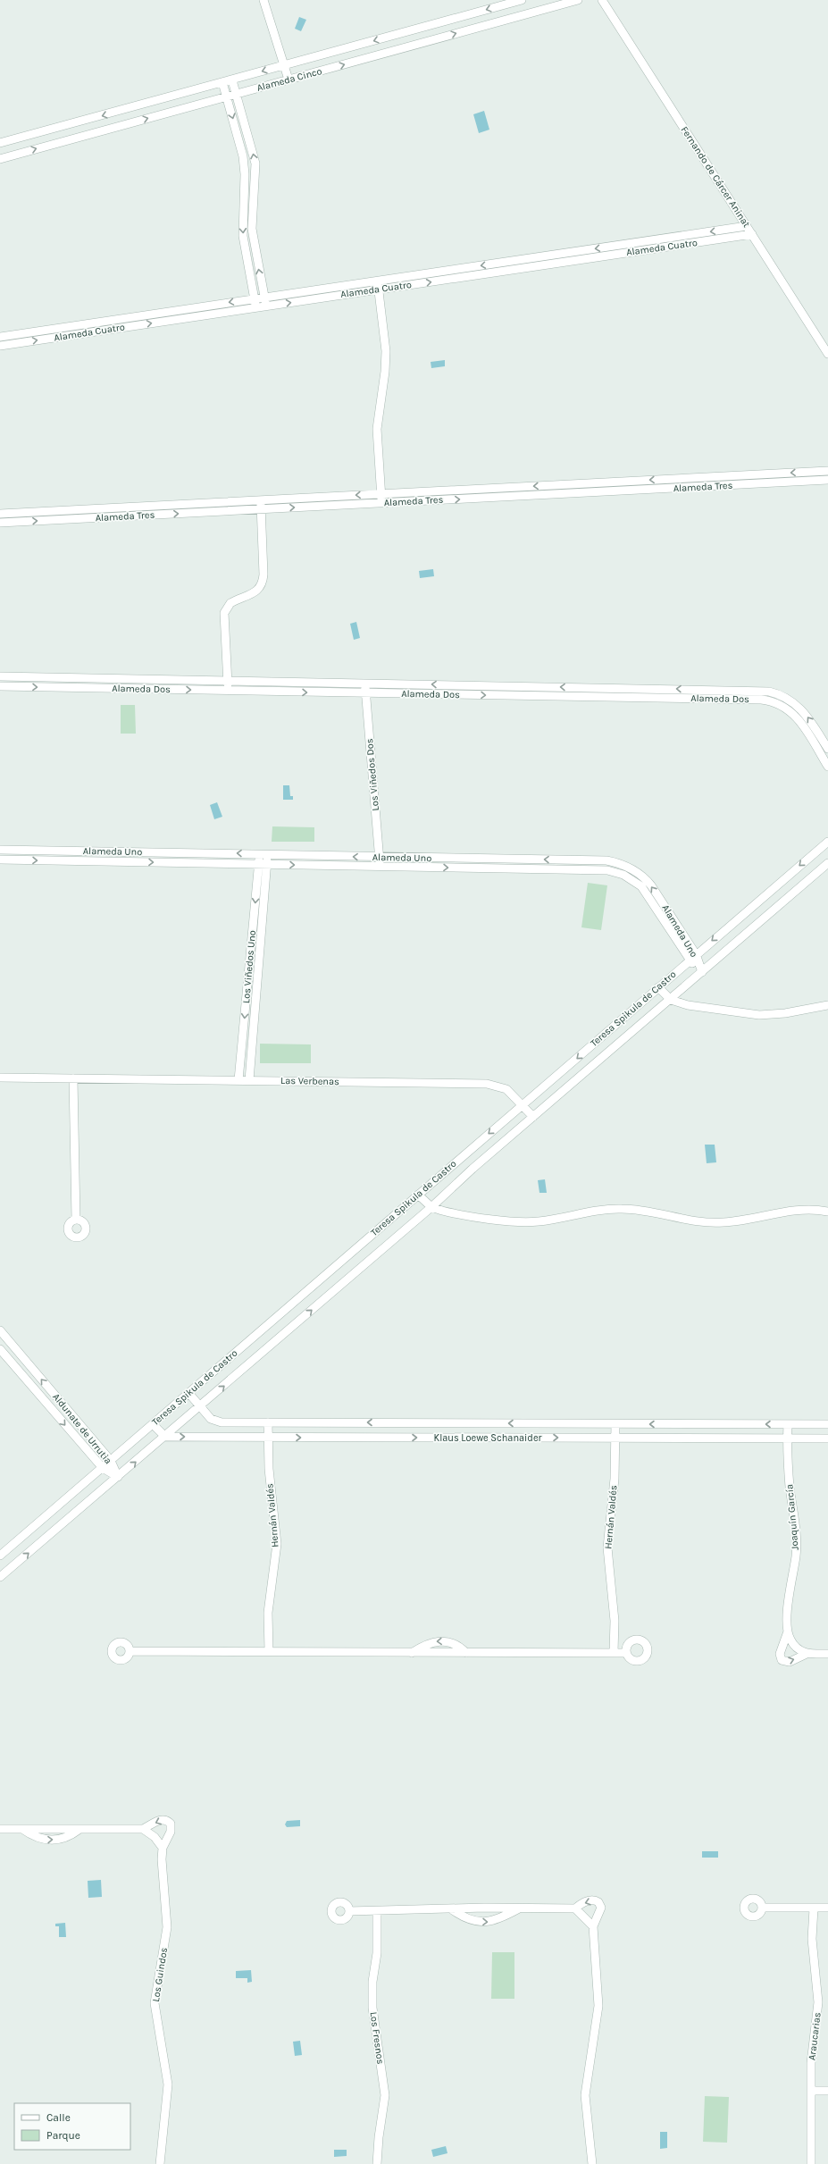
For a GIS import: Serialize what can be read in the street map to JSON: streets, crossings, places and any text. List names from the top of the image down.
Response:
{
  "streets": {
    "street": [
      "Alameda Cinco",
      "Fernando de Cárcer Aninat",
      "Alameda Cuatro",
      "Alameda Tres",
      "Alameda Dos",
      "Los Viñedos Dos",
      "Alameda Uno",
      "Los Viñedos Uno",
      "Teresa Spikula de Castro",
      "Las Verbenas",
      "Aldunate de Urrutia",
      "Klaus Loewe Schanaider",
      "Hernán Valdés",
      "Joaquín García",
      "Los Guindos",
      "Araucarias",
      "Los Fresnos"
    ]
  },
  "crossings": [
    ["Fernando de Cárcer Aninat", "Alameda Cuatro"],
    ["Alameda Dos", "Los Viñedos Dos"],
    ["Los Viñedos Dos", "Alameda Uno"],
    ["Alameda Uno", "Los Viñedos Uno"],
    ["Alameda Uno", "Teresa Spikula de Castro"],
    ["Los Viñedos Uno", "Las Verbenas"],
    ["Teresa Spikula de Castro", "Las Verbenas"],
    ["Teresa Spikula de Castro", "Aldunate de Urrutia"],
    ["Teresa Spikula de Castro", "Klaus Loewe Schanaider"],
    ["Klaus Loewe Schanaider", "Hernán Valdés"],
    ["Klaus Loewe Schanaider", "Joaquín García"]
  ],
  "legend": ["Calle", "Parque"]
}
